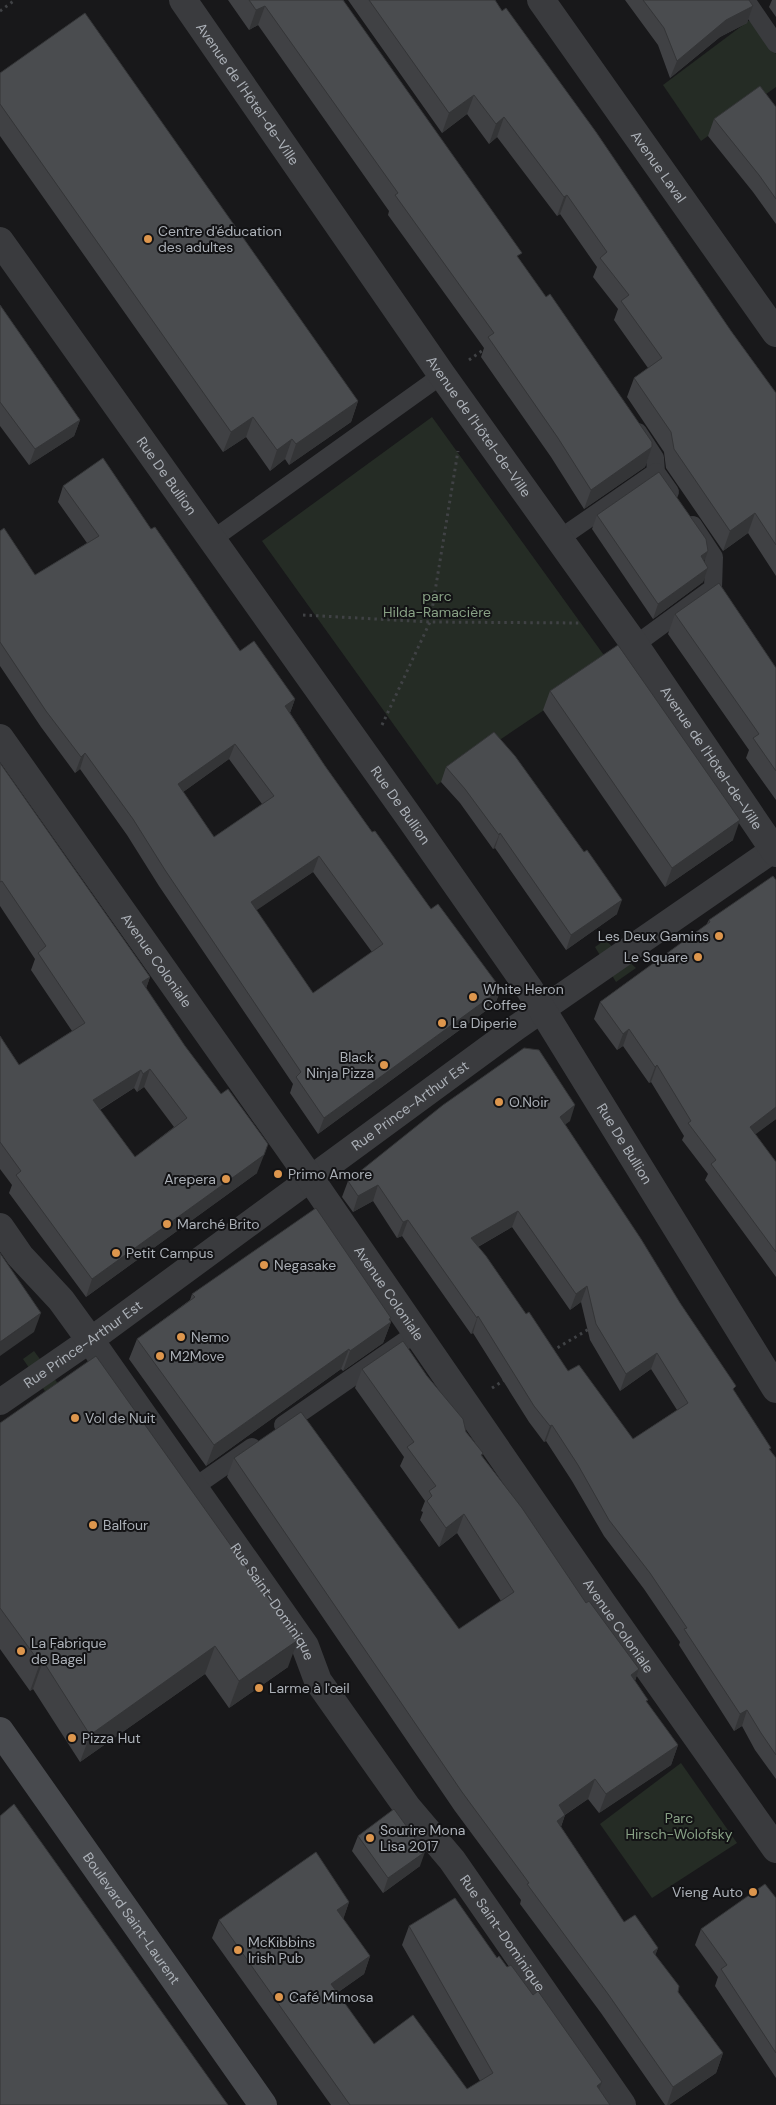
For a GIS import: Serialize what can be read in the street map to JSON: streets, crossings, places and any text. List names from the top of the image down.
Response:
{
  "streets": {
    "main road": ["Boulevard Saint-Laurent"],
    "street": [
      "Avenue de l'Hôtel-de-Ville",
      "Avenue Laval",
      "Rue De Bullion",
      "Avenue Coloniale",
      "Rue Prince-Arthur Est",
      "Rue Saint-Dominique"
    ]
  },
  "crossings": [
    ["Avenue de l'Hôtel-de-Ville", "Rue Prince-Arthur Est"],
    ["Rue De Bullion", "Rue Prince-Arthur Est"],
    ["Avenue Coloniale", "Rue Prince-Arthur Est"],
    ["Rue Prince-Arthur Est", "Rue Saint-Dominique"]
  ],
  "parks": ["parc Hilda-Ramacière", "Parc Hirsch-Wolofsky"],
  "places": [
    "Centre d'éducation des adultes",
    "Les Deux Gamins",
    "Le Square",
    "White Heron Coffee",
    "La Diperie",
    "Black Ninja Pizza",
    "O.Noir",
    "Primo Amore",
    "Arepera",
    "Marché Brito",
    "Petit Campus",
    "Negasake",
    "Nemo",
    "M2Move",
    "Vol de Nuit",
    "Balfour",
    "La Fabrique de Bagel",
    "Larme à l'œil",
    "Pizza Hut",
    "Sourire Mona Lisa 2017",
    "Vieng Auto",
    "McKibbins Irish Pub",
    "Café Mimosa"
  ]
}
